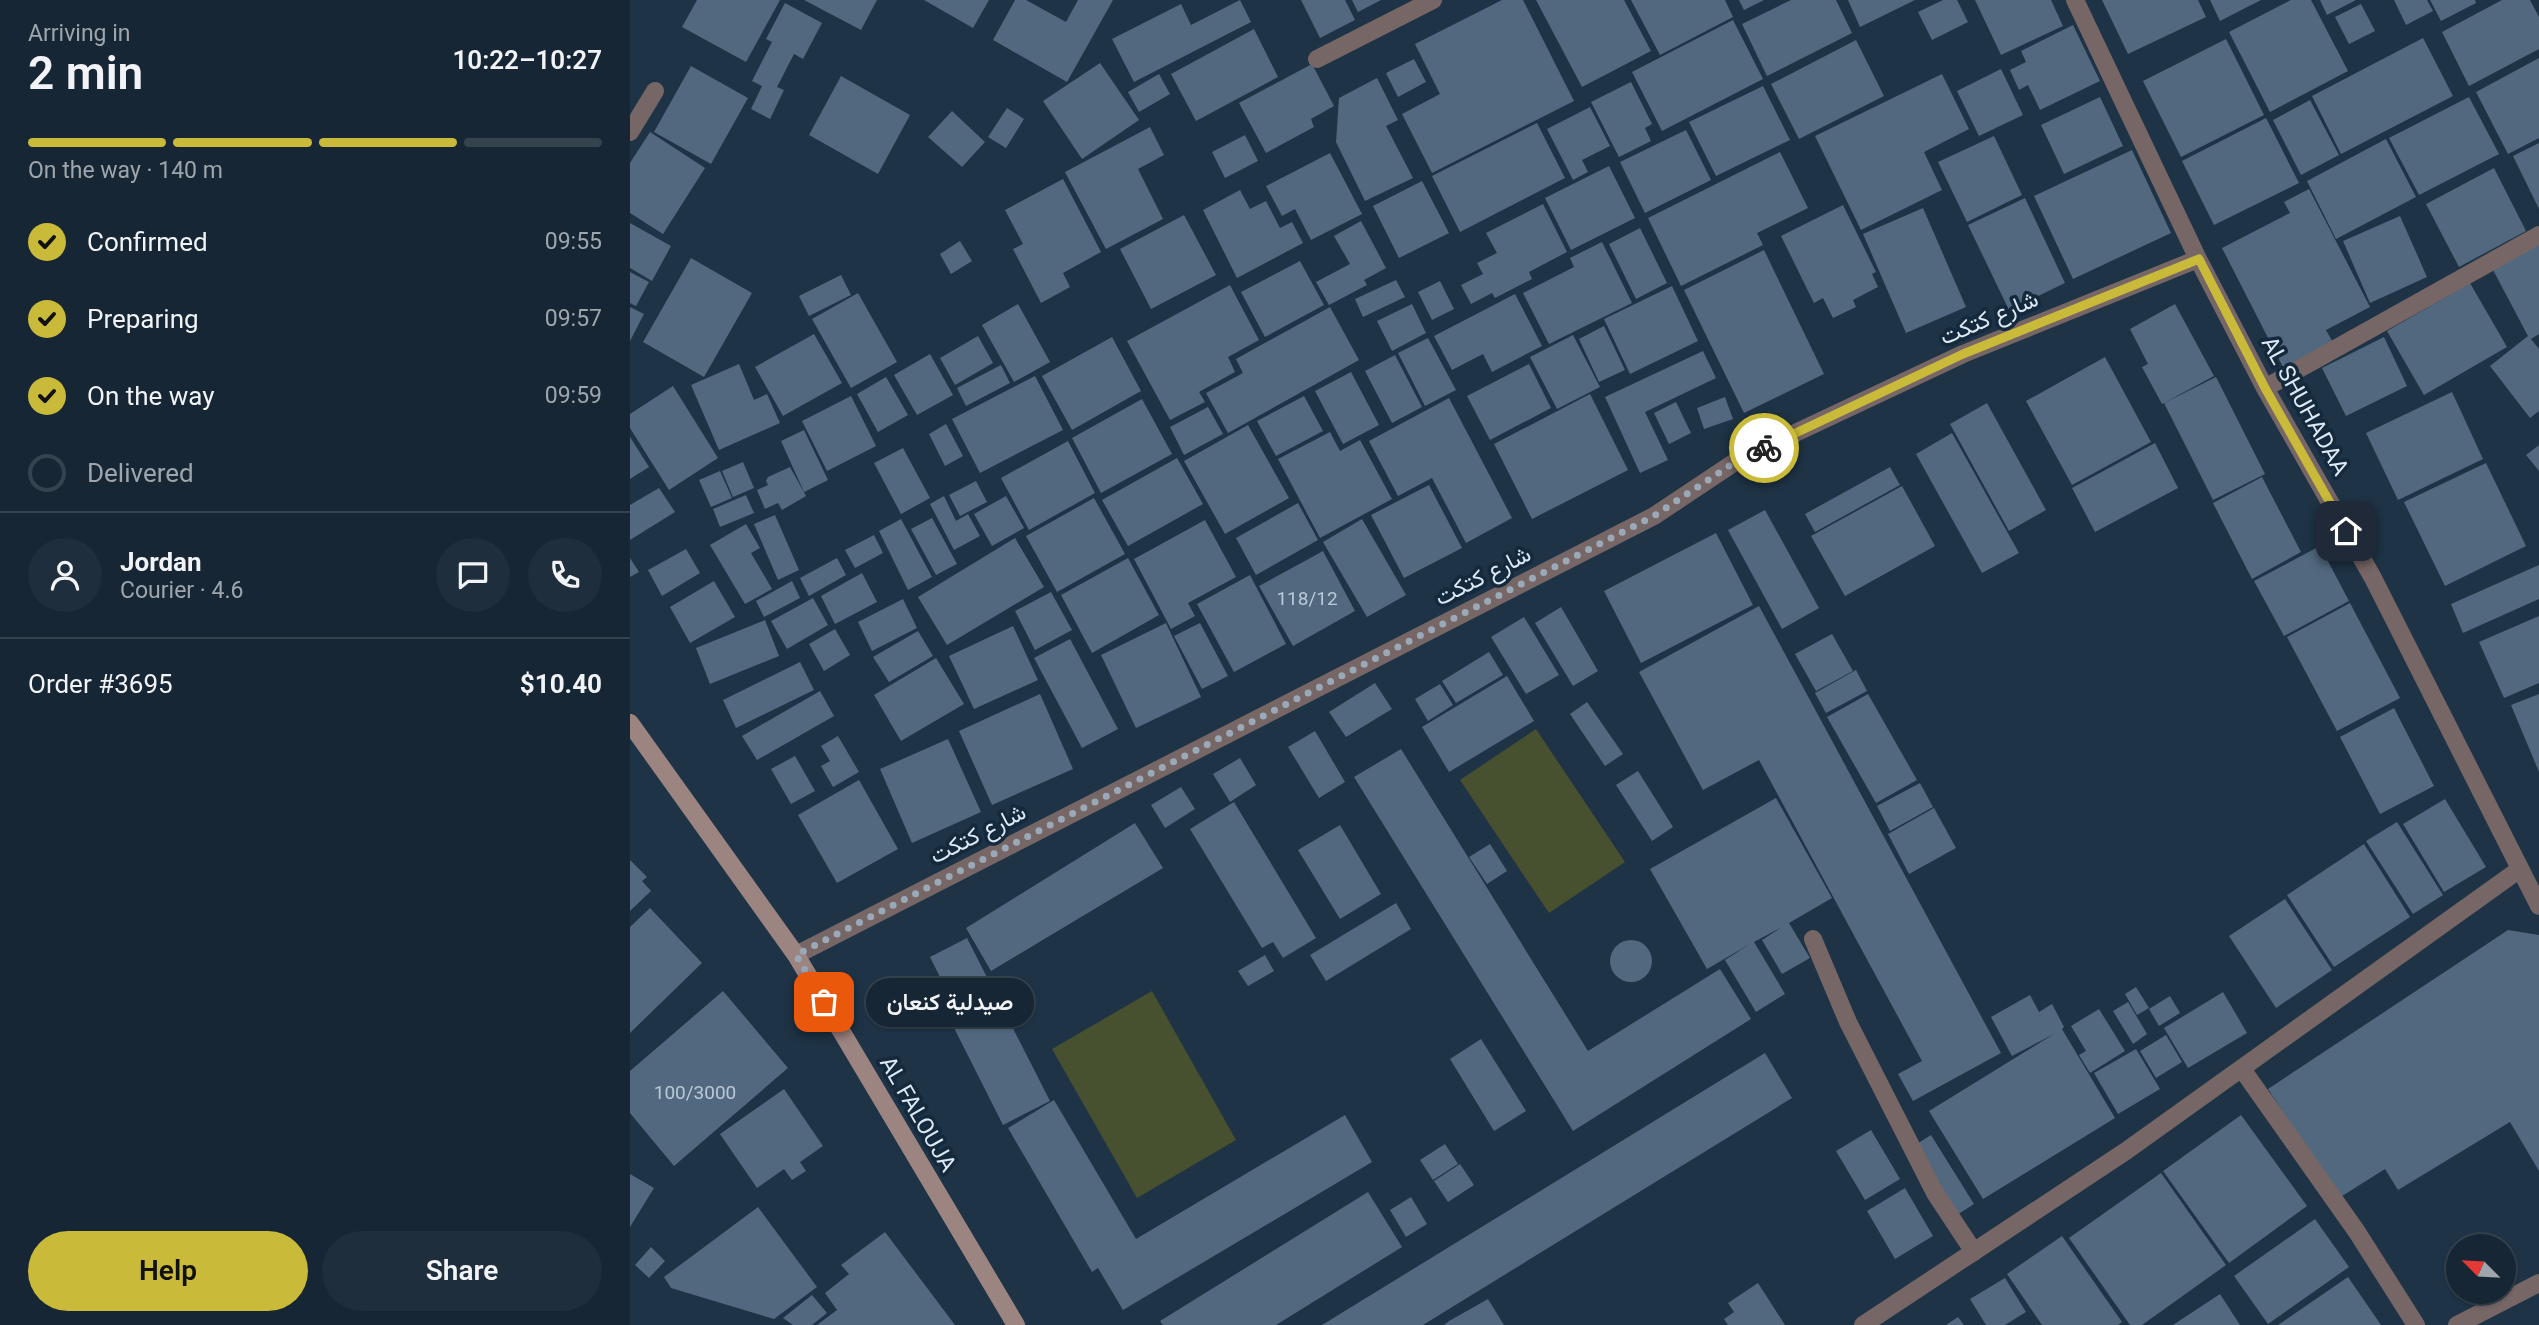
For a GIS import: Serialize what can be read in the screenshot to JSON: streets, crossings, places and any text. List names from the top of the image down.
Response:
{
  "streets": {
    "main road": ["AL FALOUJA"],
    "street": ["شارع كتكت", "AL SHUHADAA"]
  },
  "crossings": [
    ["شارع كتكت", "AL SHUHADAA"],
    ["شارع كتكت", "AL FALOUJA"]
  ],
  "places": ["صيدلية كنعان"],
  "house_numbers": ["118/12", "100/3000"],
  "north": "top left",
  "page": {
    "heading": ["2 min", "Arriving in", "10:22–10:27"],
    "panel": [
      "Jordan",
      "Courier · 4.6",
      "Order #3695",
      "$10.40"
    ],
    "bar": "On the way · 140 m",
    "list": [
      ["Confirmed", "09:55"],
      ["Preparing", "09:57"],
      ["On the way", "09:59"],
      "Delivered"
    ],
    "bubble": "صيدلية كنعان",
    "buttons": ["Help", "Share"]
  }
}
